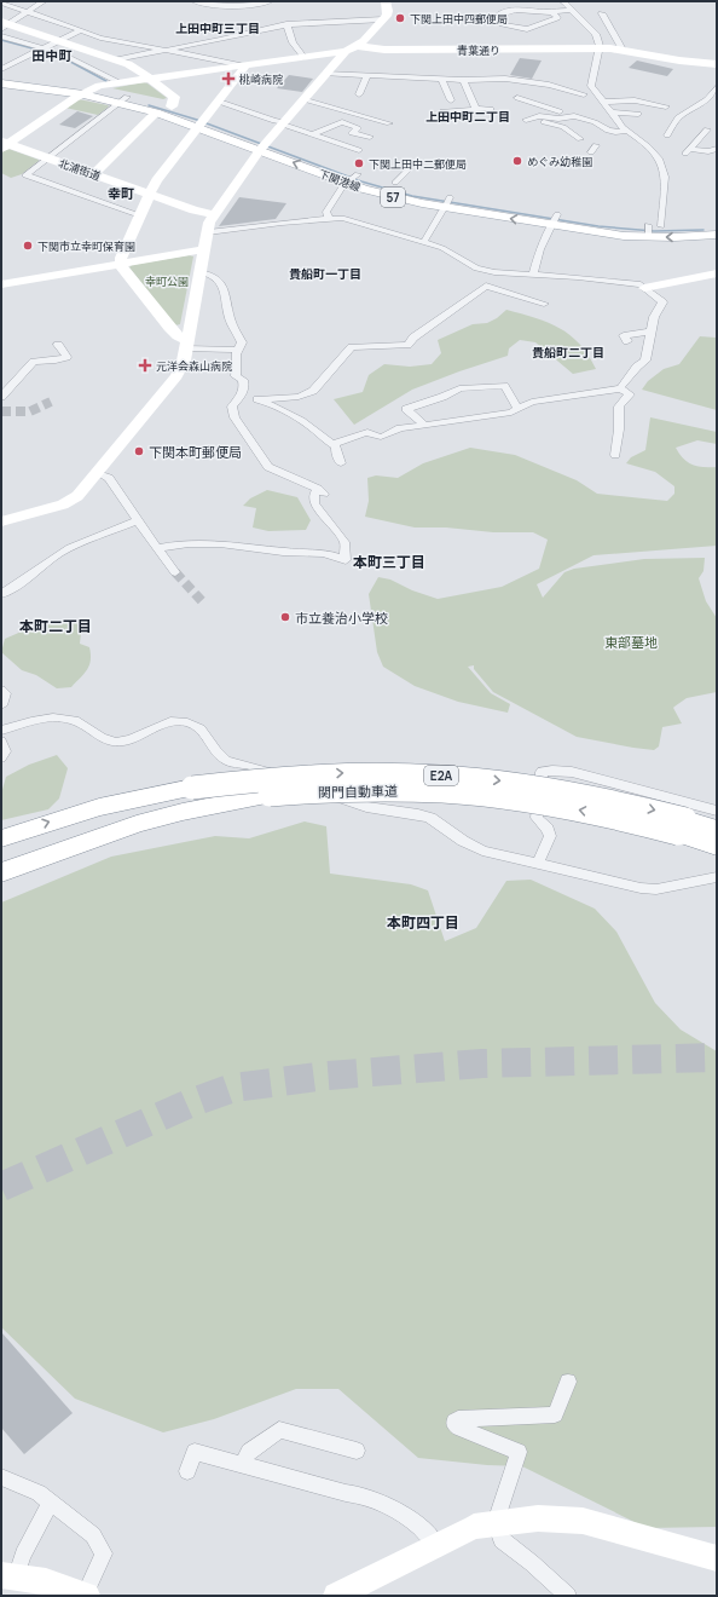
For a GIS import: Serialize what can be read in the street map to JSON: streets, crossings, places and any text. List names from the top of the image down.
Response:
{
  "streets": {
    "highway": ["E2A", "関門自動車道"],
    "main road": ["下関港線", "57"],
    "street": ["青葉通り", "北浦街道"]
  },
  "districts": [
    "上田中町三丁目",
    "田中町",
    "上田中町二丁目",
    "幸町",
    "貴船町一丁目",
    "貴船町二丁目",
    "本町三丁目",
    "本町二丁目",
    "本町四丁目"
  ],
  "parks": ["幸町公園", "東部墓地"],
  "places": {
    "other": [
      "下関上田中四郵便局",
      "めぐみ幼稚園",
      "下関上田中二郵便局",
      "下関市立幸町保育園",
      "下関本町郵便局",
      "市立養治小学校"
    ],
    "health": ["桃崎病院", "元洋会森山病院"]
  }
}
